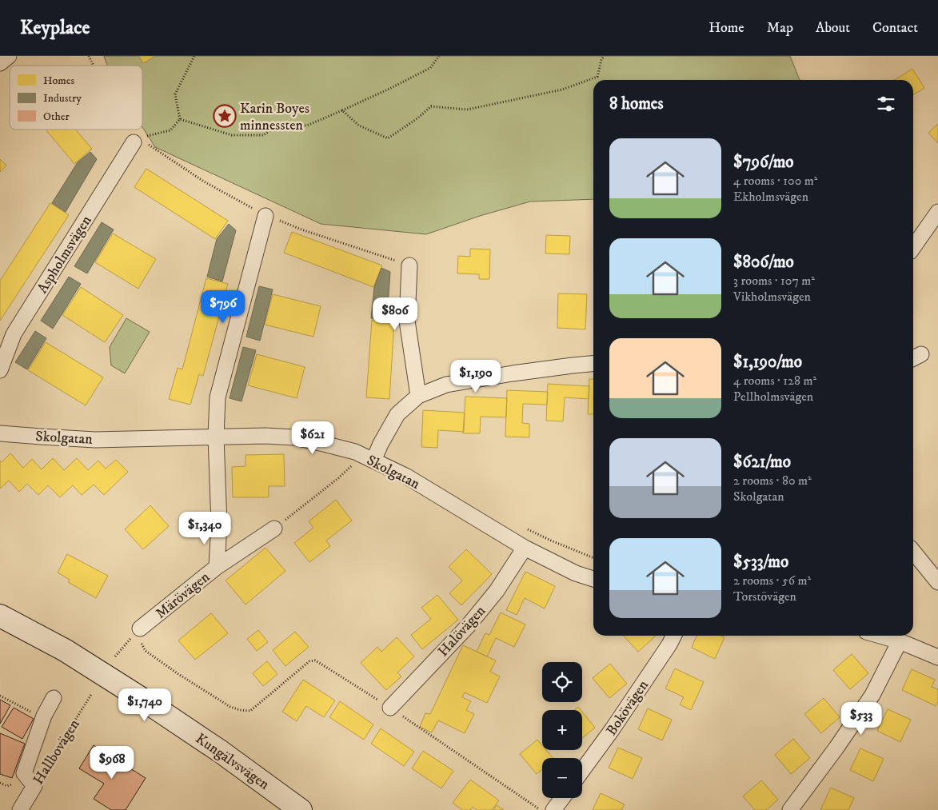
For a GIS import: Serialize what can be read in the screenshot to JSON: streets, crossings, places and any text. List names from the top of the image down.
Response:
{
  "streets": {
    "main road": ["Kungälvsvägen"],
    "street": [
      "Aspholmsvägen",
      "Skolgatan",
      "Märövägen",
      "Halövägen",
      "Bokövägen",
      "Hallbovägen"
    ]
  },
  "crossings": [
    ["Skolgatan", "Märövägen"],
    ["Skolgatan", "Halövägen"]
  ],
  "places": {
    "place": ["Karin Boyes minnessten"]
  },
  "legend": ["Homes", "Industry", "Other"],
  "page": {
    "header": "Keyplace",
    "nav": [
      "Home",
      "Map",
      "About",
      "Contact"
    ],
    "heading": "8 homes",
    "list": [
      {
        "name": "$796/mo",
        "note": "4 rooms · 100 m² · Ekholmsvägen"
      },
      {
        "name": "$806/mo",
        "note": "3 rooms · 107 m² · Vikholmsvägen"
      },
      {
        "name": "$1,190/mo",
        "note": "4 rooms · 128 m² · Pellholmsvägen"
      },
      {
        "name": "$621/mo",
        "note": "2 rooms · 80 m² · Skolgatan"
      },
      {
        "name": "$533/mo",
        "note": "2 rooms · 56 m² · Torstövägen"
      }
    ],
    "price": [
      "$796",
      "$806",
      "$1,190",
      "$621",
      "$1,340",
      "$1,740",
      "$533",
      "$968"
    ],
    "map_buttons": ["+", "−"]
  }
}
